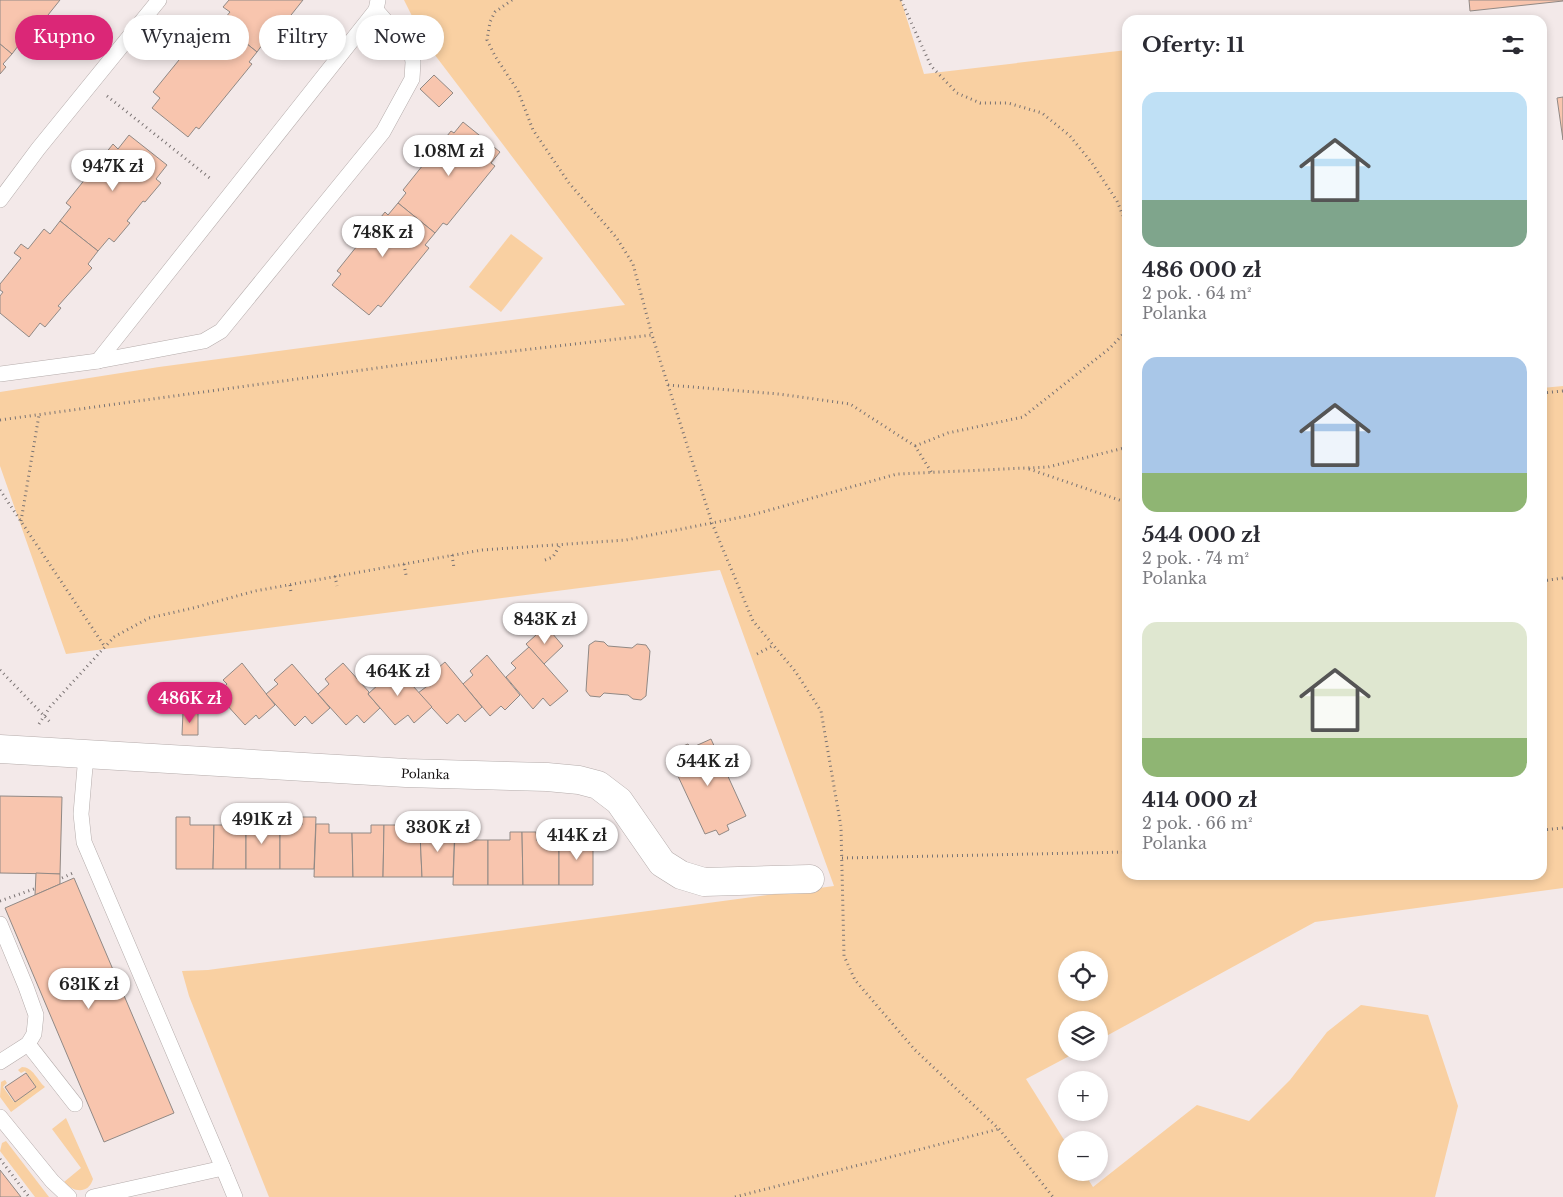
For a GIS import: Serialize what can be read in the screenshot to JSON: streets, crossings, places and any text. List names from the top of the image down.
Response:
{
  "streets": {
    "street": ["Polanka"]
  },
  "page": {
    "chip": [
      "Kupno",
      "Wynajem",
      "Filtry",
      "Nowe"
    ],
    "heading": "Oferty: 11",
    "list": [
      {
        "name": "486 000 zł",
        "note": "2 pok. · 64 m² · Polanka"
      },
      {
        "name": "544 000 zł",
        "note": "2 pok. · 74 m² · Polanka"
      },
      {
        "name": "414 000 zł",
        "note": "2 pok. · 66 m² · Polanka"
      }
    ],
    "price": [
      "1.08M zł",
      "947K zł",
      "748K zł",
      "843K zł",
      "464K zł",
      "486K zł",
      "544K zł",
      "491K zł",
      "330K zł",
      "414K zł",
      "631K zł"
    ],
    "map_buttons": ["+", "−"]
  }
}
